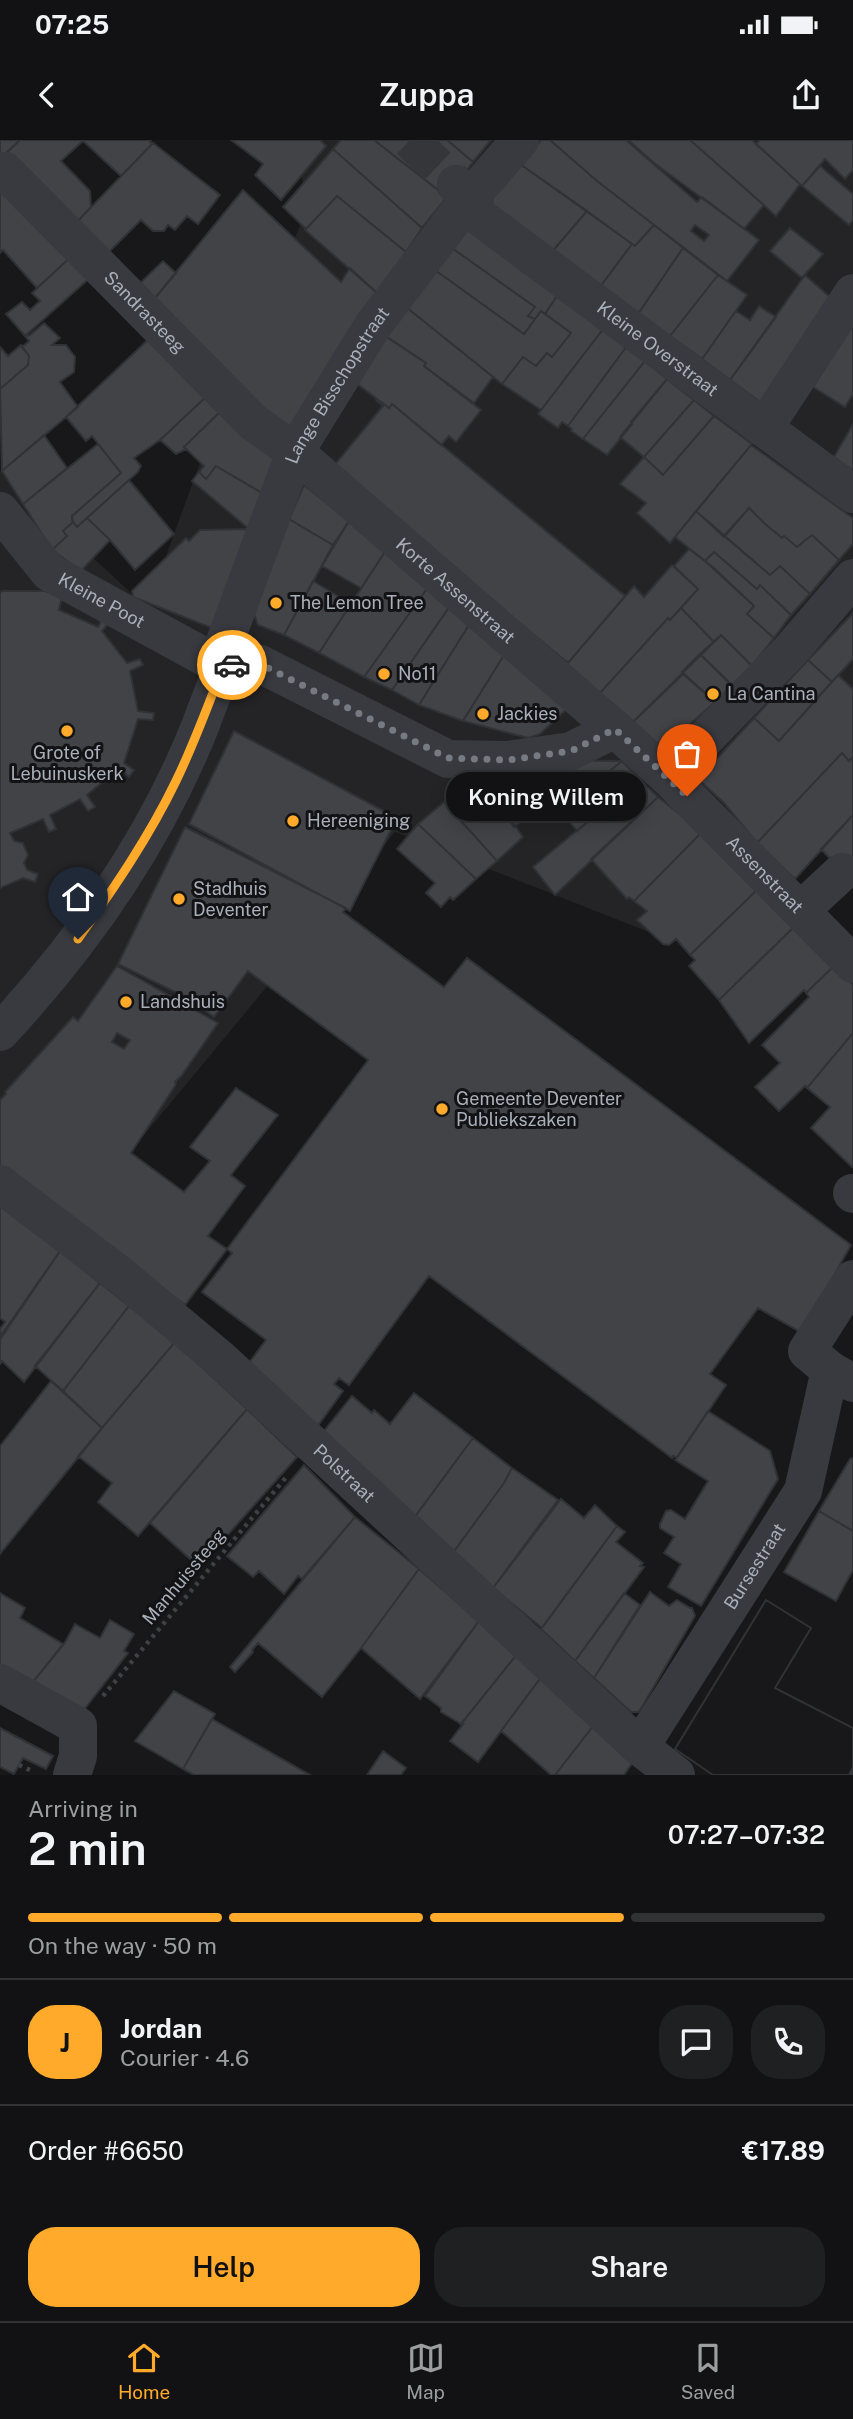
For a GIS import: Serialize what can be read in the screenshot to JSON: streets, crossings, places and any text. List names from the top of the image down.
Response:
{
  "streets": {
    "street": [
      "Sandrasteeg",
      "Kleine Overstraat",
      "Lange Bisschopstraat",
      "Korte Assenstraat",
      "Kleine Poot",
      "Assenstraat",
      "Polstraat",
      "Bursestraat"
    ],
    "path": ["Manhuissteeg"]
  },
  "crossings": [
    ["Sandrasteeg", "Lange Bisschopstraat"],
    ["Sandrasteeg", "Korte Assenstraat"],
    ["Kleine Overstraat", "Lange Bisschopstraat"],
    ["Lange Bisschopstraat", "Korte Assenstraat"],
    ["Lange Bisschopstraat", "Kleine Poot"],
    ["Korte Assenstraat", "Assenstraat"],
    ["Polstraat", "Bursestraat"],
    ["Polstraat", "Manhuissteeg"]
  ],
  "places": [
    "The Lemon Tree",
    "No11",
    "La Cantina",
    "Jackies",
    "Grote of Lebuinuskerk",
    "Koning Willem",
    "Hereeniging",
    "Stadhuis Deventer",
    "Landshuis",
    "Gemeente Deventer Publiekszaken"
  ],
  "page": {
    "status": "07:25",
    "header": "Zuppa",
    "bubble": "Koning Willem",
    "heading": ["2 min", "Arriving in", "07:27–07:32"],
    "panel": [
      "Jordan",
      "Courier · 4.6",
      "Order #6650",
      "€17.89"
    ],
    "bar": "On the way · 50 m",
    "round": "J",
    "buttons": ["Help", "Share"],
    "tabs": ["Home", "Map", "Saved"]
  }
}
